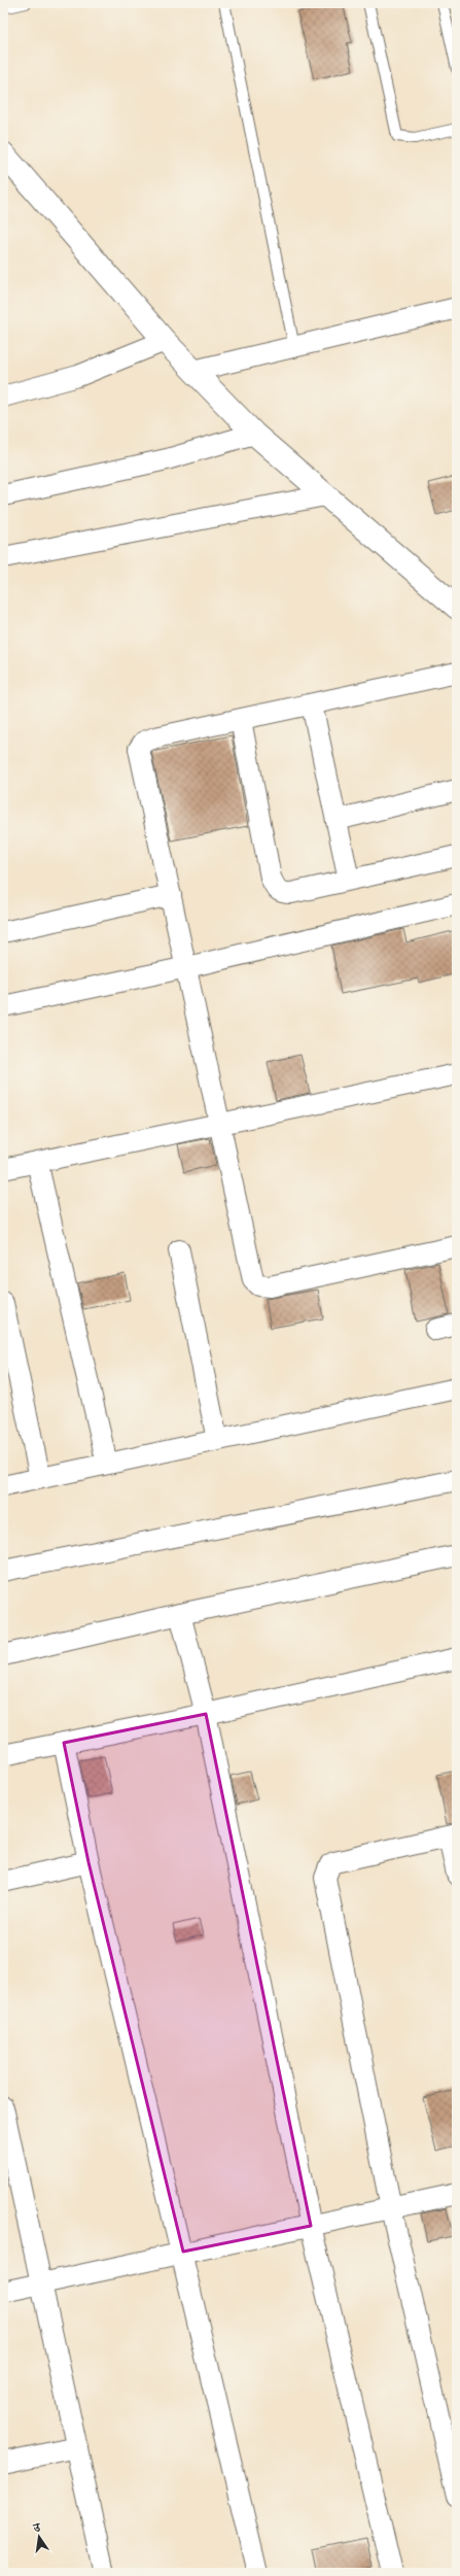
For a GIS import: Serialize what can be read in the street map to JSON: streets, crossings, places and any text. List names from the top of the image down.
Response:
{
  "north": "top"
}
